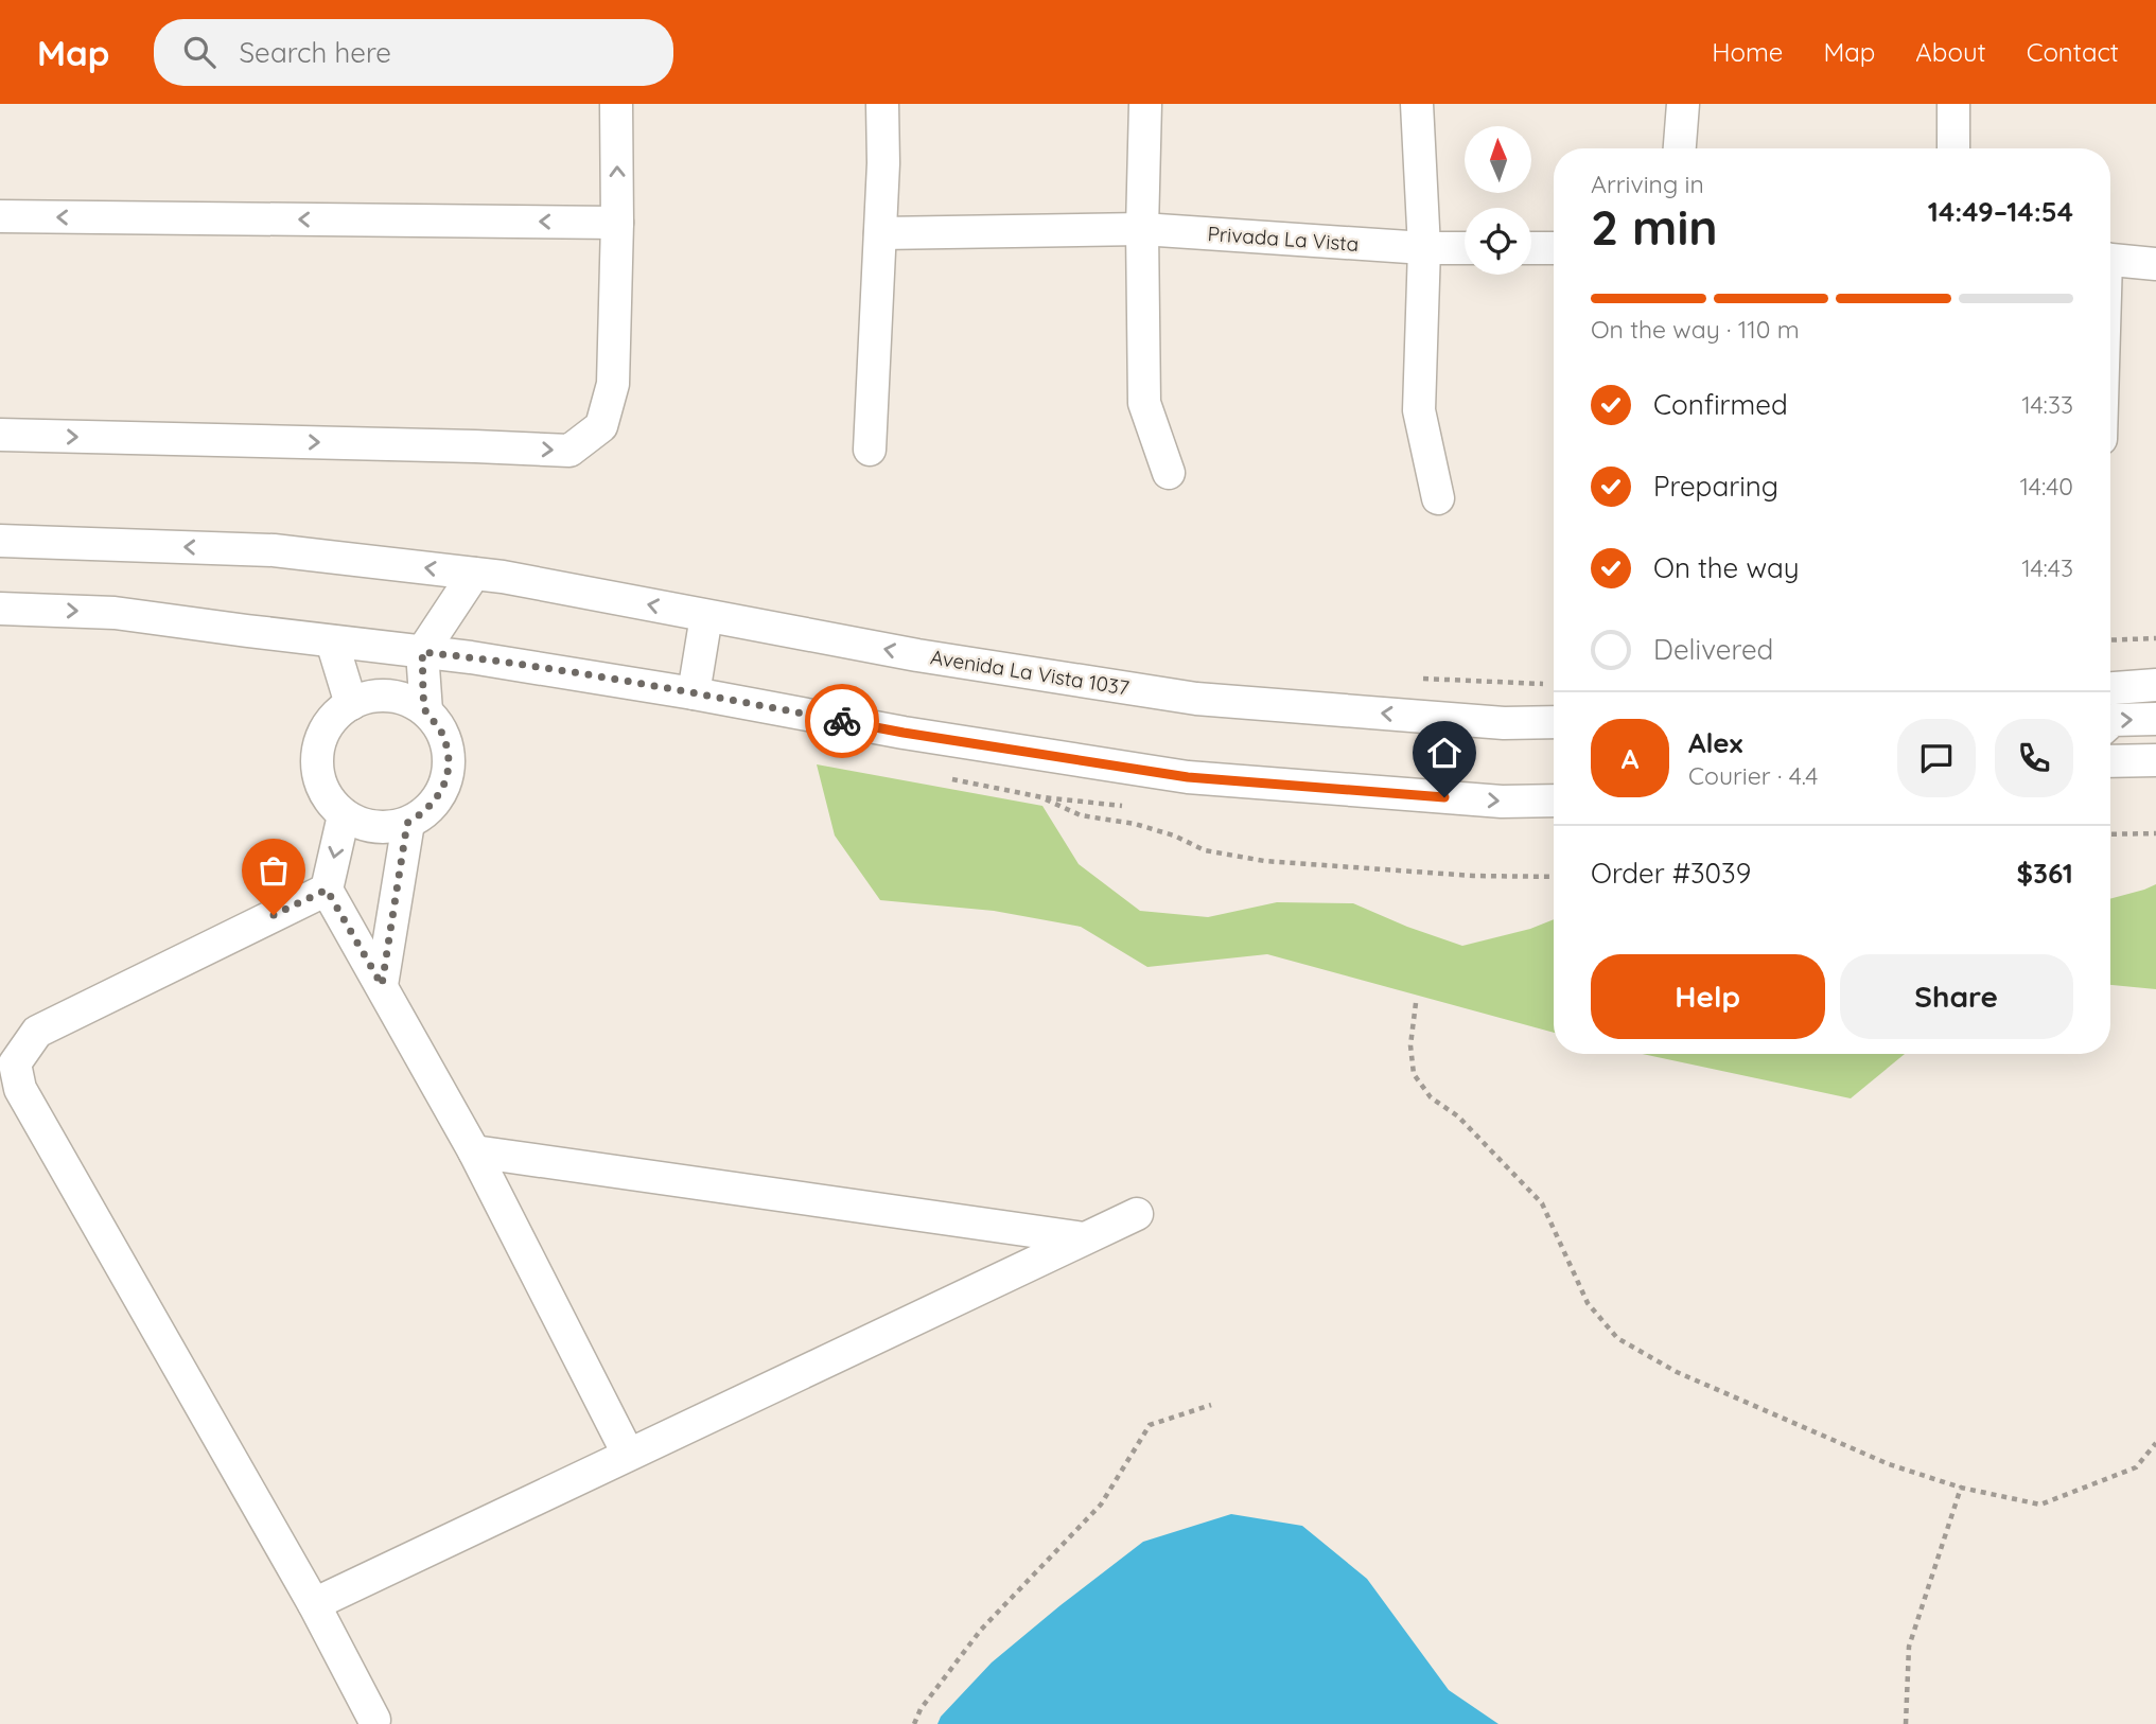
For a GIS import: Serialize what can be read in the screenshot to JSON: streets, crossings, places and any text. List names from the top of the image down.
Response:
{
  "streets": {
    "street": ["Privada La Vista", "Avenida La Vista 1037"]
  },
  "north": "top",
  "page": {
    "header": "Map",
    "search": "Search here",
    "nav": [
      "Home",
      "Map",
      "About",
      "Contact"
    ],
    "heading": ["2 min", "Arriving in", "14:49–14:54"],
    "panel": [
      "Alex",
      "Courier · 4.4",
      "Order #3039",
      "$361"
    ],
    "bar": "On the way · 110 m",
    "list": [
      ["Confirmed", "14:33"],
      ["Preparing", "14:40"],
      ["On the way", "14:43"],
      "Delivered"
    ],
    "round": "A",
    "buttons": ["Help", "Share"]
  }
}
